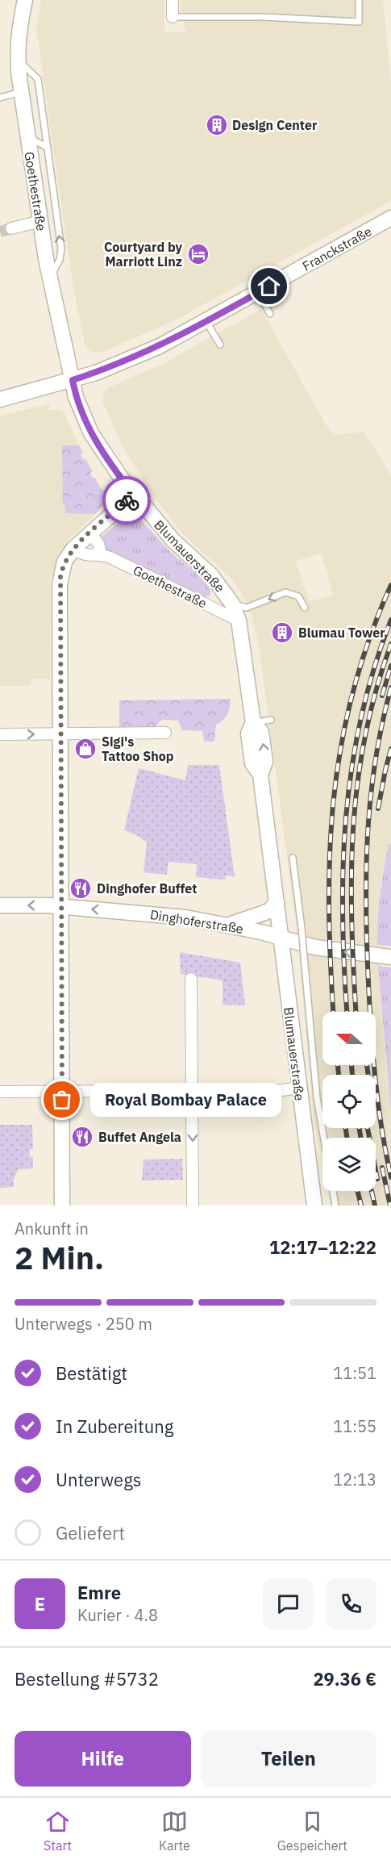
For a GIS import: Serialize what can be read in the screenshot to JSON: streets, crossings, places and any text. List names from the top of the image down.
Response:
{
  "streets": {
    "main road": [
      "Goethestraße",
      "Franckstraße",
      "Blumauerstraße",
      "Dinghoferstraße"
    ]
  },
  "crossings": [
    ["Goethestraße", "Franckstraße"],
    ["Goethestraße", "Blumauerstraße"],
    ["Franckstraße", "Blumauerstraße"],
    ["Blumauerstraße", "Dinghoferstraße"]
  ],
  "one_way": ["Dinghoferstraße"],
  "places": {
    "building": ["Design Center", "Blumau Tower"],
    "hotel": ["Courtyard by Marriott Linz"],
    "shop": ["Sigi's Tattoo Shop"],
    "restaurant": ["Dinghofer Buffet", "Buffet Angela"],
    "other": ["Royal Bombay Palace"]
  },
  "north": "left",
  "page": {
    "bubble": "Royal Bombay Palace",
    "heading": ["2 Min.", "Ankunft in", "12:17–12:22"],
    "panel": [
      "Emre",
      "Kurier · 4.8",
      "Bestellung #5732",
      "29.36 €"
    ],
    "bar": "Unterwegs · 250 m",
    "list": [
      ["Bestätigt", "11:51"],
      ["In Zubereitung", "11:55"],
      ["Unterwegs", "12:13"],
      "Geliefert"
    ],
    "round": "E",
    "buttons": ["Hilfe", "Teilen"],
    "tabs": ["Start", "Karte", "Gespeichert"]
  }
}
